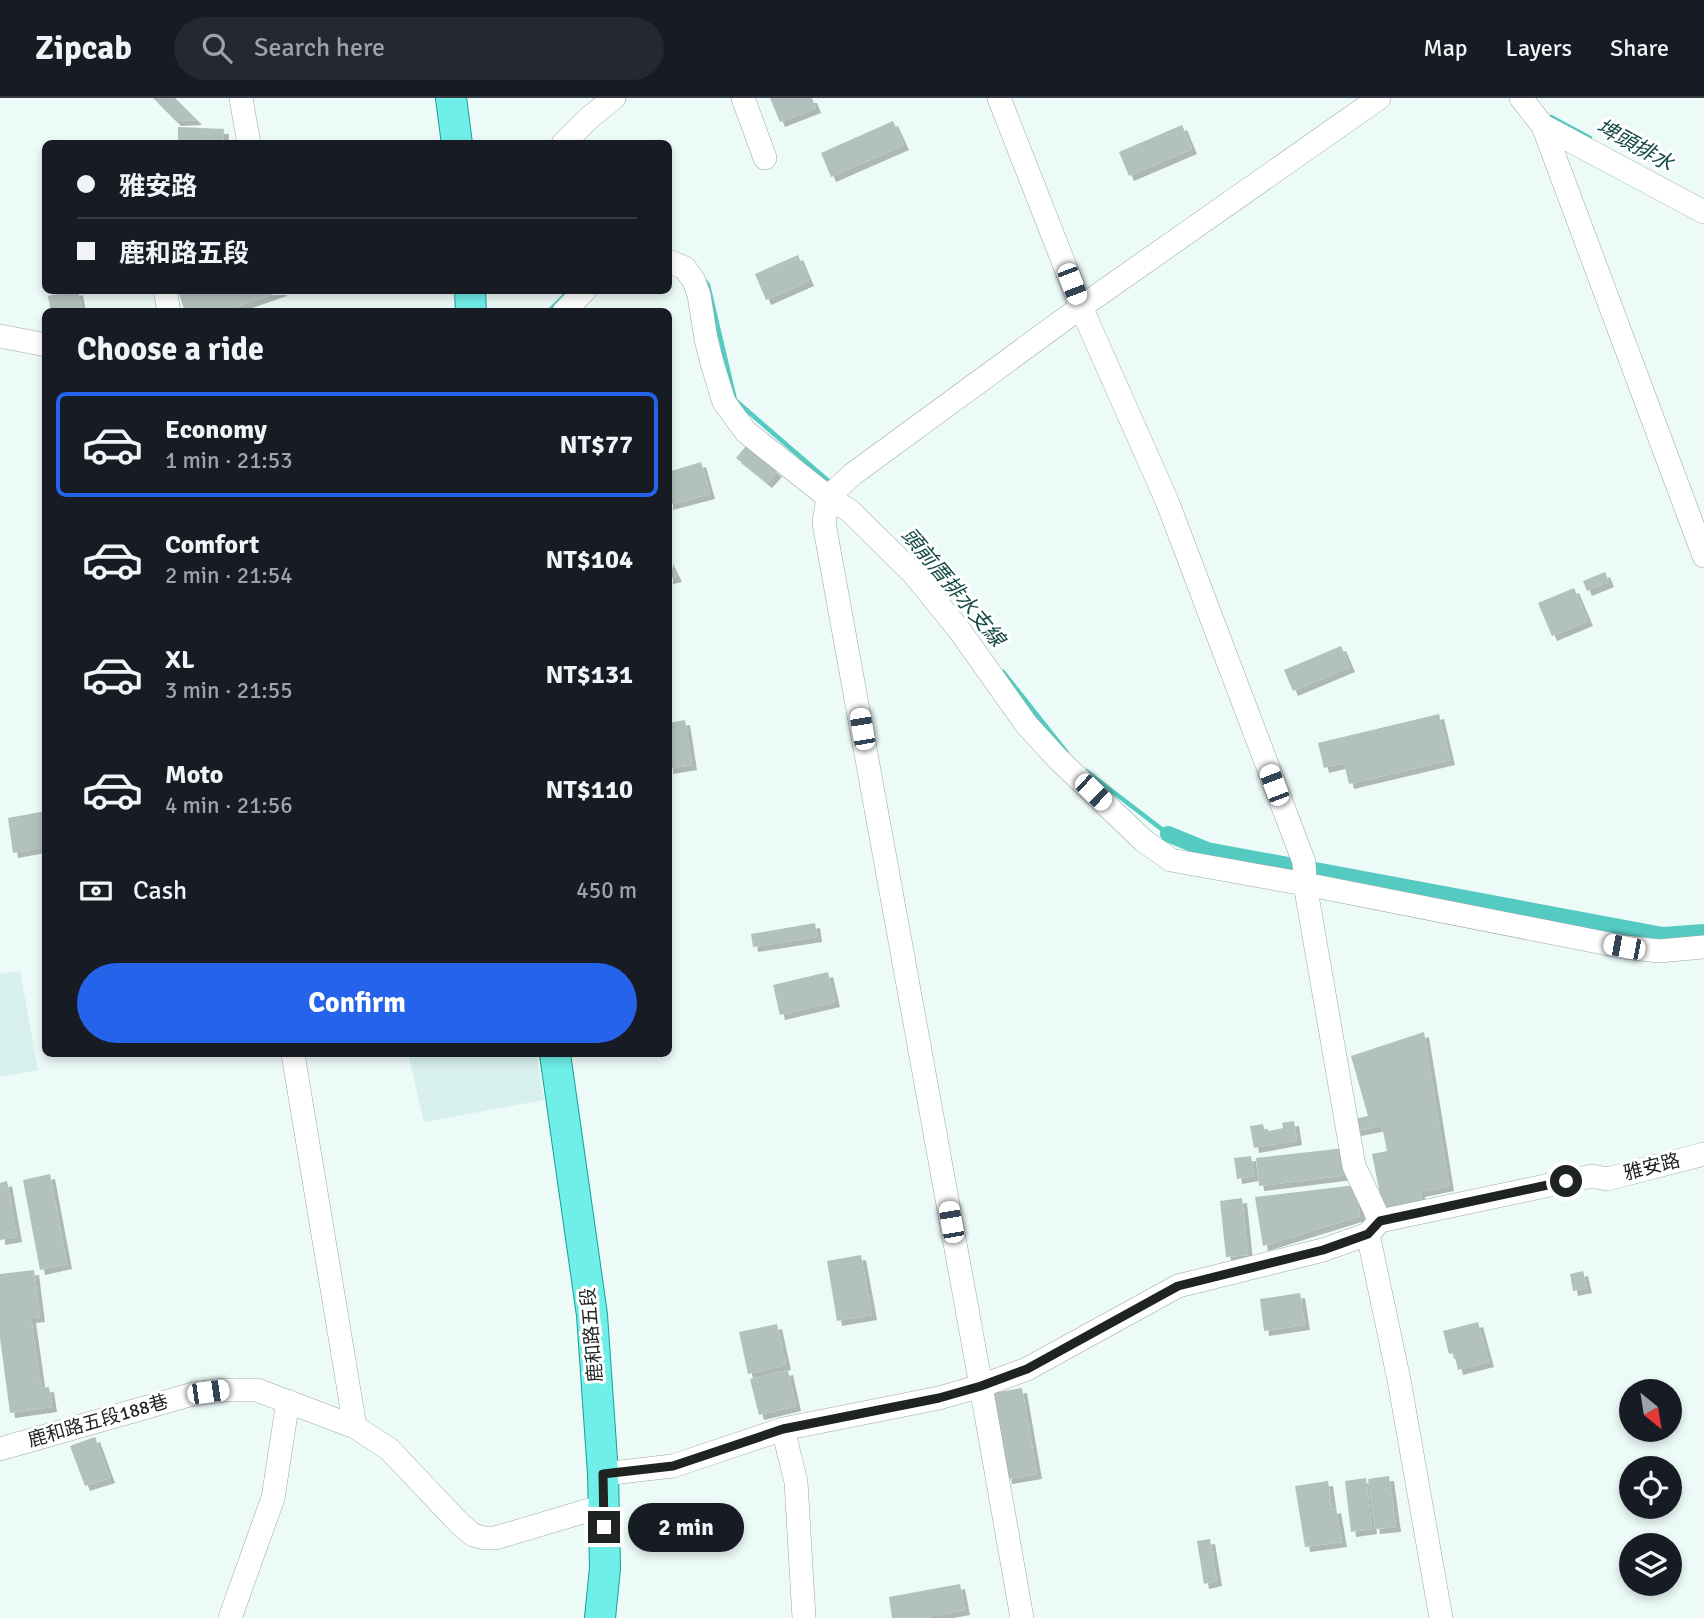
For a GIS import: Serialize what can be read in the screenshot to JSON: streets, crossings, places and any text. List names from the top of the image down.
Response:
{
  "streets": {
    "main road": ["鹿和路五段"],
    "street": ["雅安路", "鹿和路五段188巷"]
  },
  "crossings": [
    ["雅安路", "鹿和路五段"],
    ["鹿和路五段", "鹿和路五段188巷"]
  ],
  "water": ["埤頭排水", "頭前厝排水支線"],
  "north": "bottom right",
  "page": {
    "header": "Zipcab",
    "search": "Search here",
    "nav": ["Map", "Layers", "Share"],
    "banner": ["雅安路", "鹿和路五段"],
    "heading": "Choose a ride",
    "list": [
      {
        "name": "Economy",
        "note": "1 min · 21:53",
        "value": "NT$77"
      },
      {
        "name": "Comfort",
        "note": "2 min · 21:54",
        "value": "NT$104"
      },
      {
        "name": "XL",
        "note": "3 min · 21:55",
        "value": "NT$131"
      },
      {
        "name": "Moto",
        "note": "4 min · 21:56",
        "value": "NT$110"
      }
    ],
    "pay": ["Cash", "450 m"],
    "buttons": "Confirm",
    "bubble": "2 min"
  }
}
